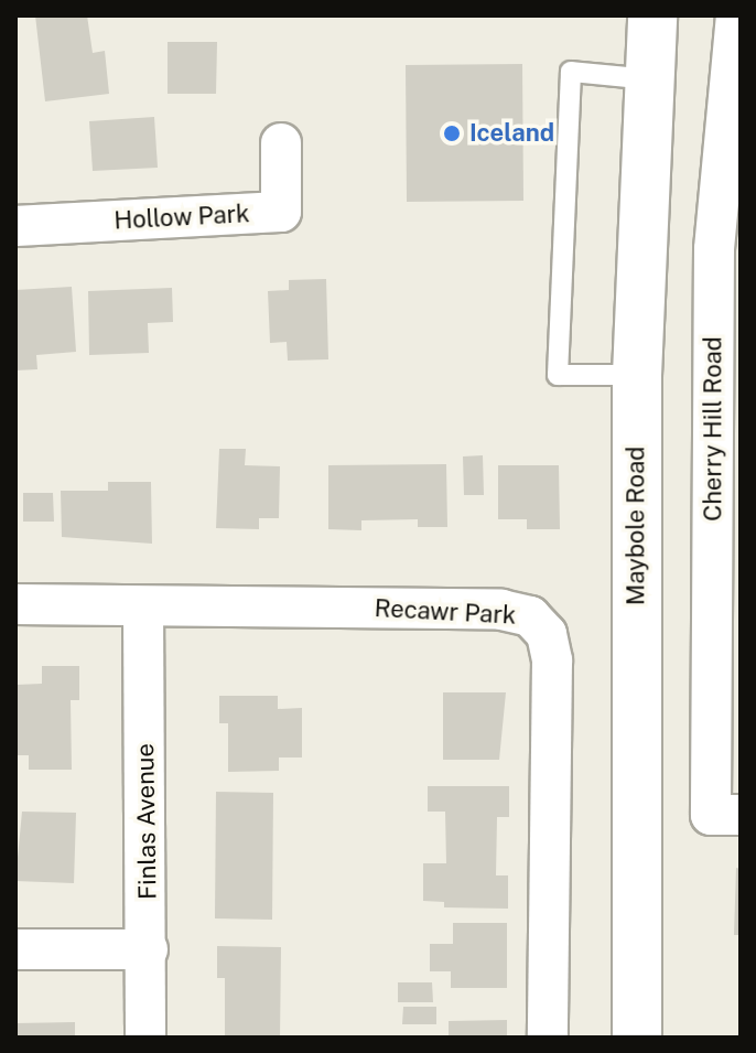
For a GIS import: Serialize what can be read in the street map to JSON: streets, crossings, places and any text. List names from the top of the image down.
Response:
{
  "streets": {
    "main road": ["Maybole Road"],
    "street": [
      "Hollow Park",
      "Cherry Hill Road",
      "Recawr Park",
      "Finlas Avenue"
    ]
  },
  "crossings": [
    ["Recawr Park", "Finlas Avenue"]
  ],
  "places": ["Iceland"]
}
